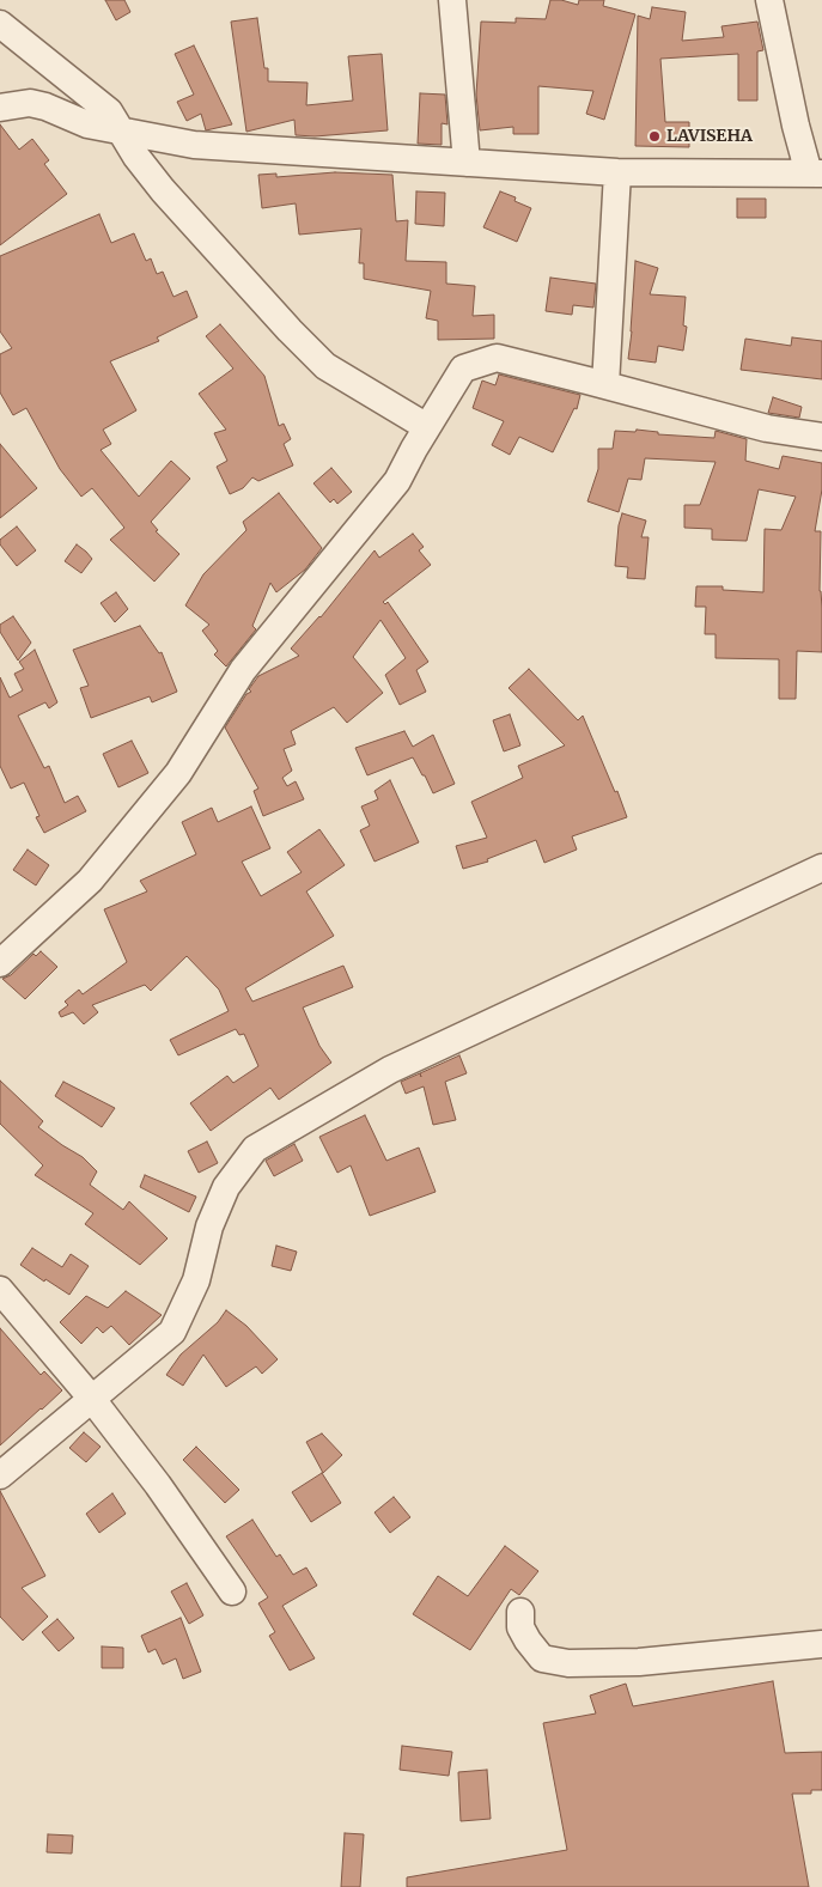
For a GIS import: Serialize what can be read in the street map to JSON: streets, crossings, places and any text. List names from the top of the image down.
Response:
{
  "places": ["LAVISEHA"]
}
